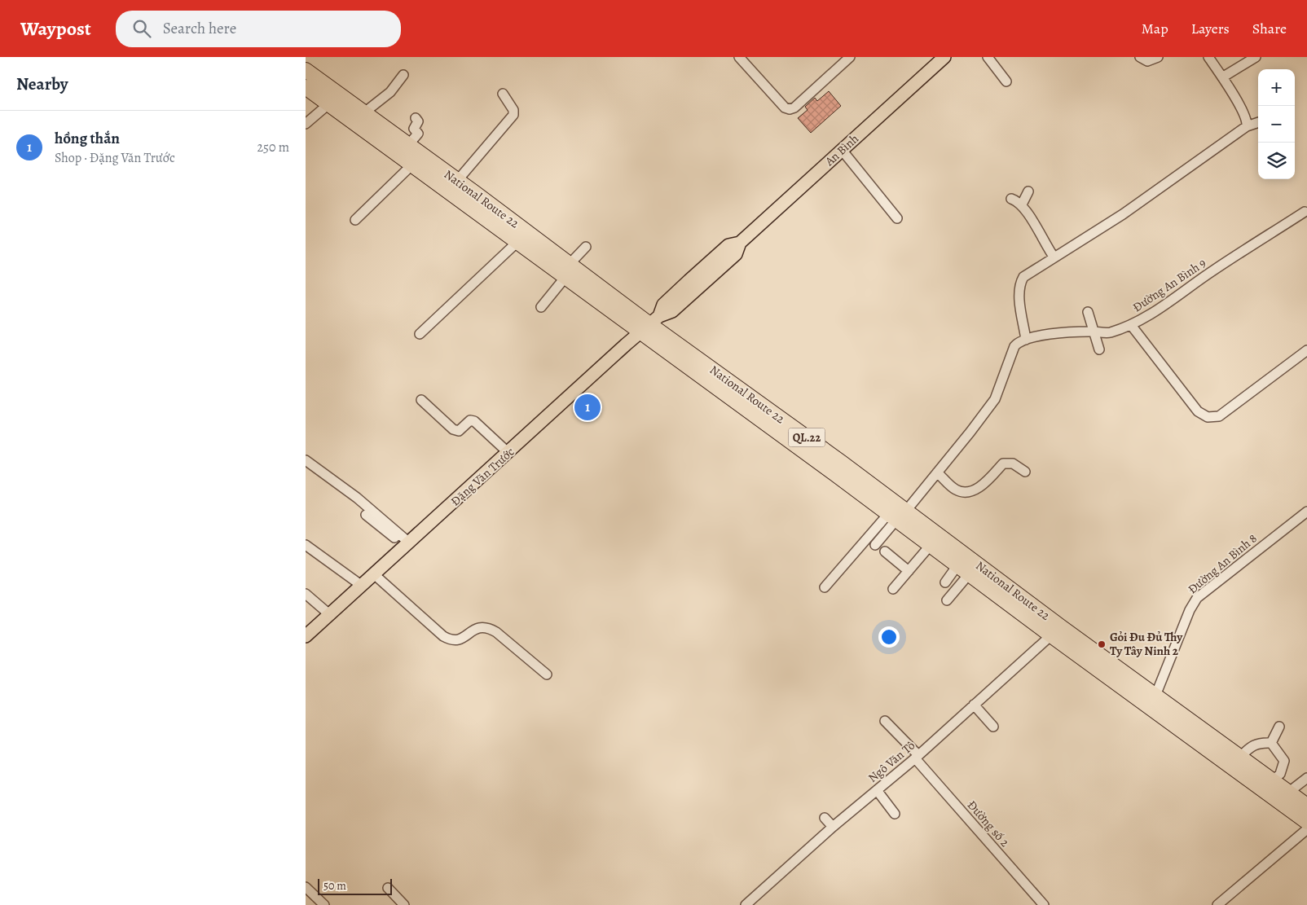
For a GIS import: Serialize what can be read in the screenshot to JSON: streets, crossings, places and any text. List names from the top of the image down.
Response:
{
  "streets": {
    "highway": ["National Route 22", "QL.22"],
    "main road": ["An Bình", "Đặng Văn Trước"],
    "street": [
      "Đường An Bình 9",
      "Đường An Bình 8",
      "Ngô Văn Tô",
      "Đường số 2"
    ]
  },
  "crossings": [
    ["An Bình", "National Route 22"],
    ["An Bình", "Đặng Văn Trước"],
    ["National Route 22", "Đặng Văn Trước"],
    ["National Route 22", "Đường An Bình 8"],
    ["National Route 22", "Ngô Văn Tô"],
    ["Ngô Văn Tô", "Đường số 2"]
  ],
  "places": ["Gỏi Đu Đủ Thy Ty Tây Ninh 2"],
  "scale_bar": "50 m",
  "page": {
    "header": "Waypost",
    "search": "Search here",
    "nav": ["Map", "Layers", "Share"],
    "heading": "Nearby",
    "map_buttons": ["+", "−"],
    "list": [
      {
        "mark": "1",
        "name": "hồng thắn",
        "note": "Shop · Đặng Văn Trước",
        "value": "250 m"
      }
    ],
    "pins": "1",
    "scale": "50 m"
  }
}
